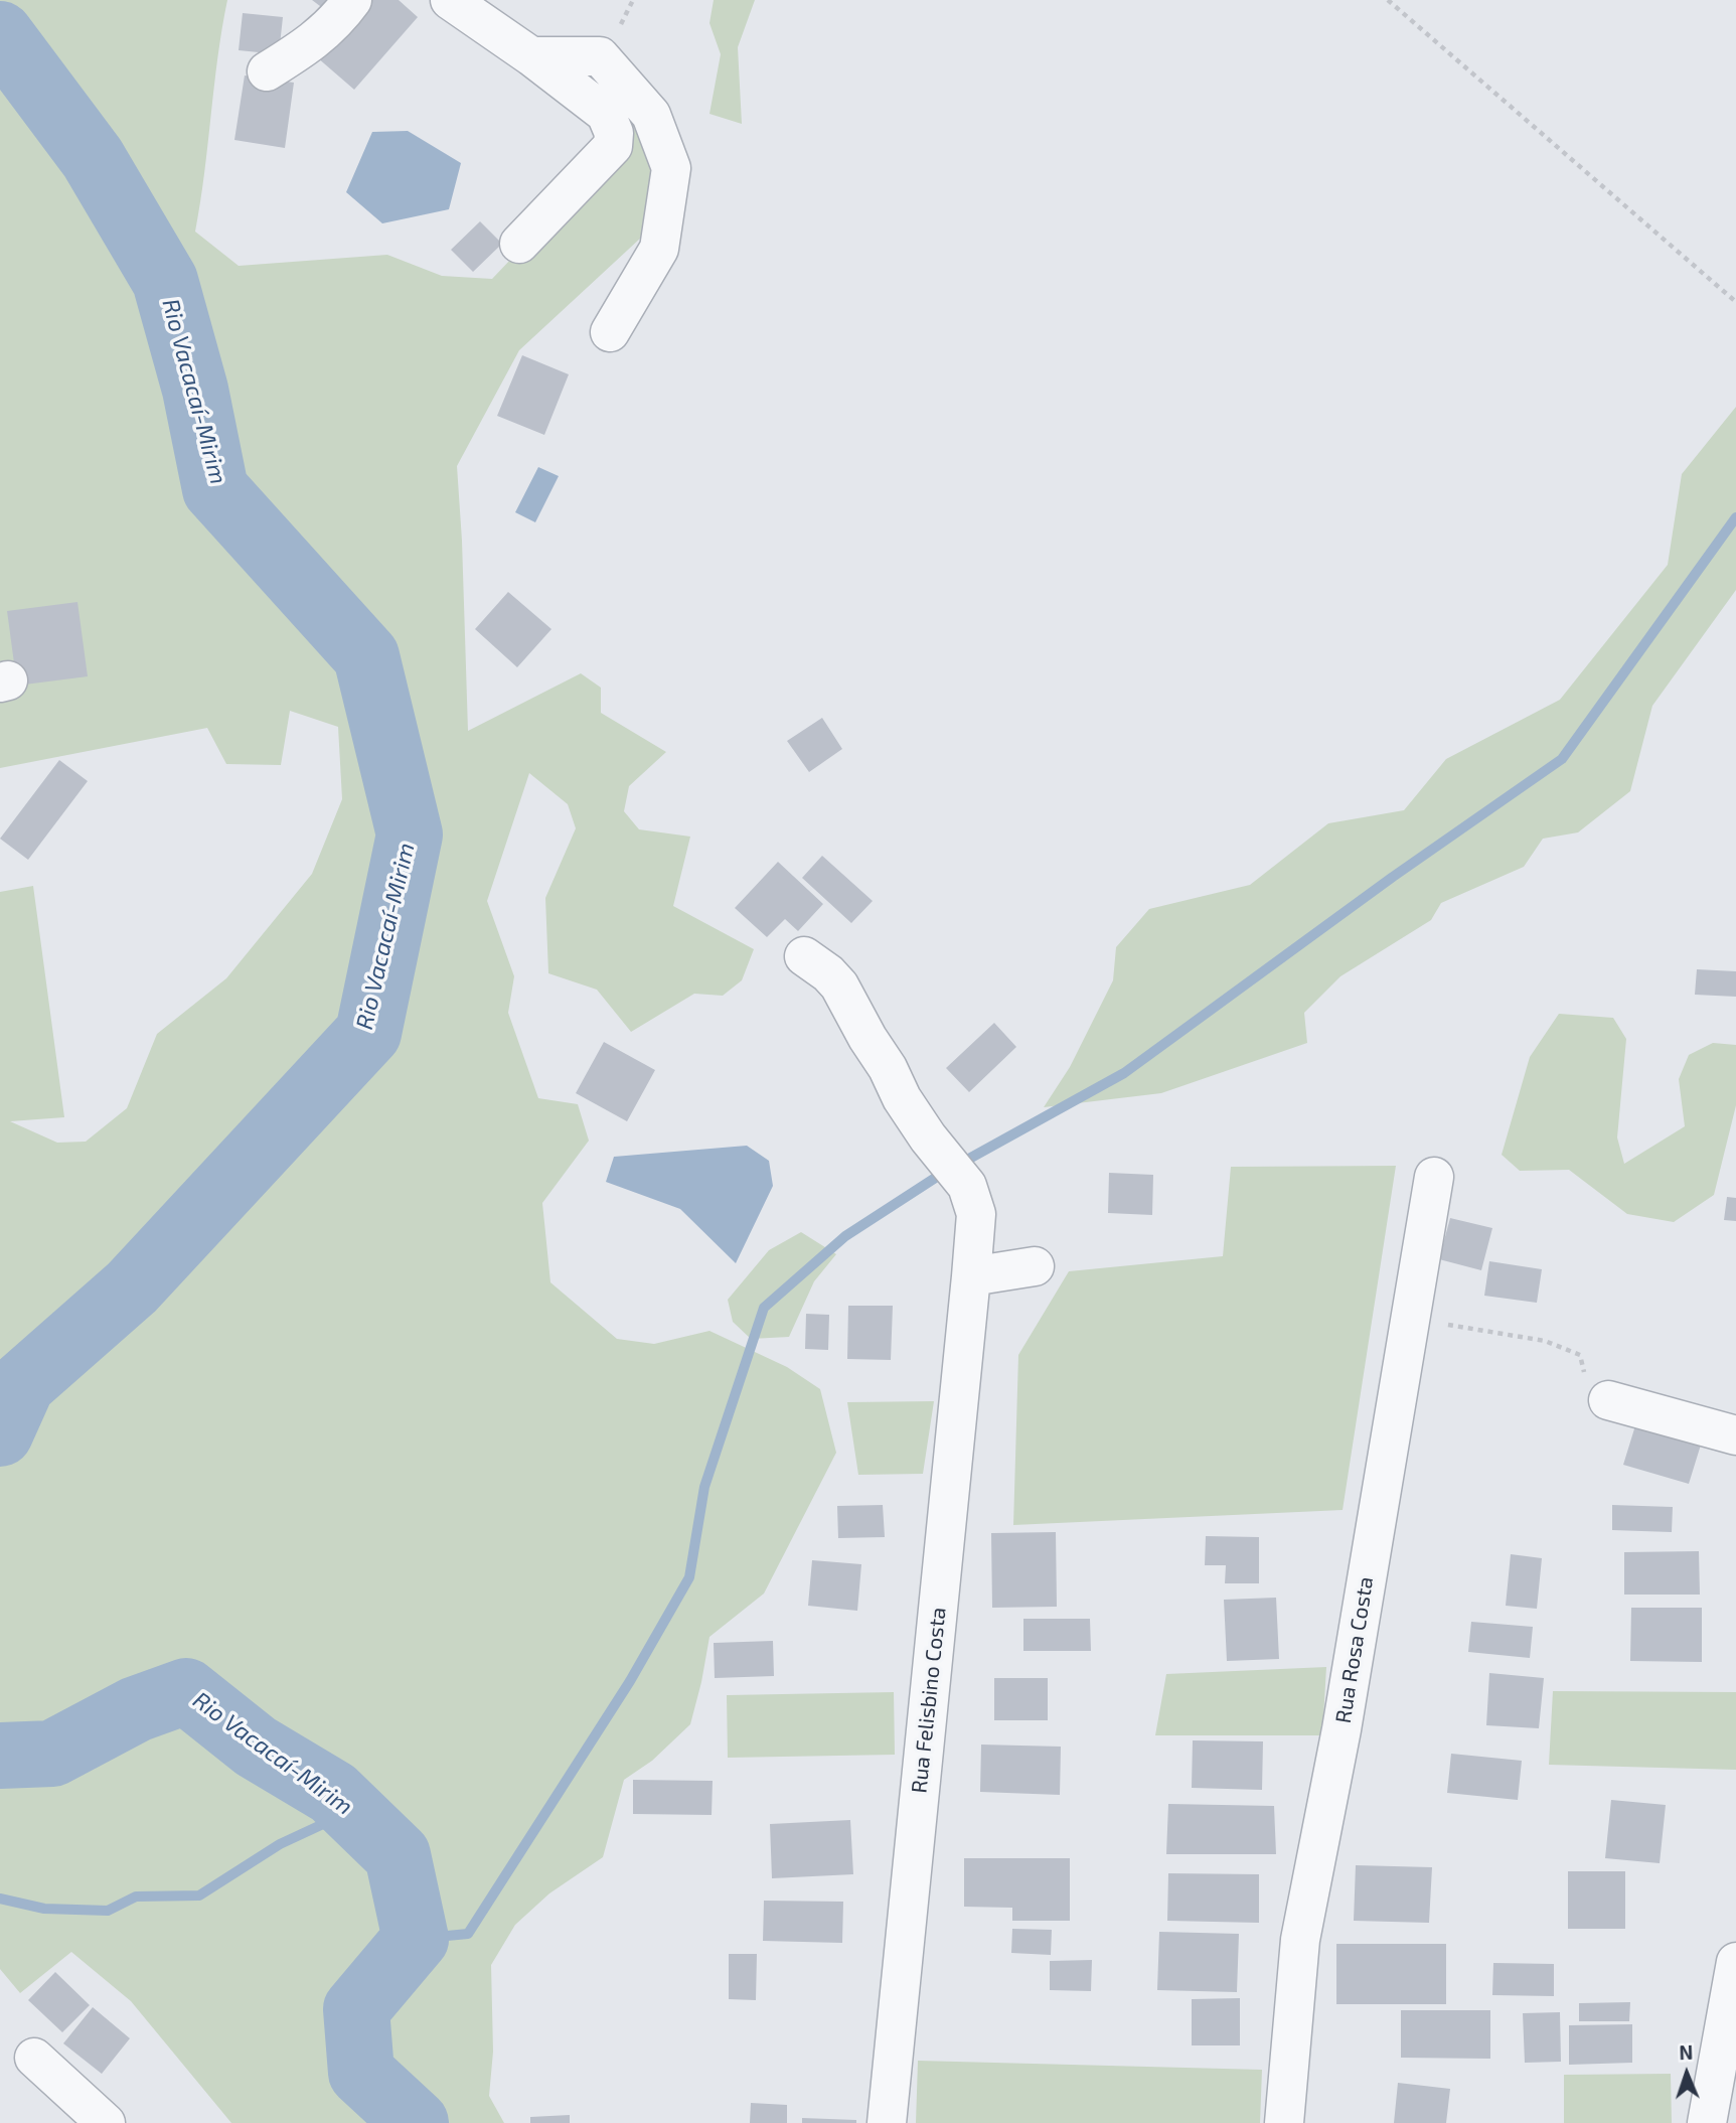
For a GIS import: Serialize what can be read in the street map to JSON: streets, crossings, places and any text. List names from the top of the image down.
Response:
{
  "streets": {
    "street": ["Rua Rosa Costa", "Rua Felisbino Costa"]
  },
  "water": ["Rio Vacacaí-Mirim"],
  "north": "top"
}
